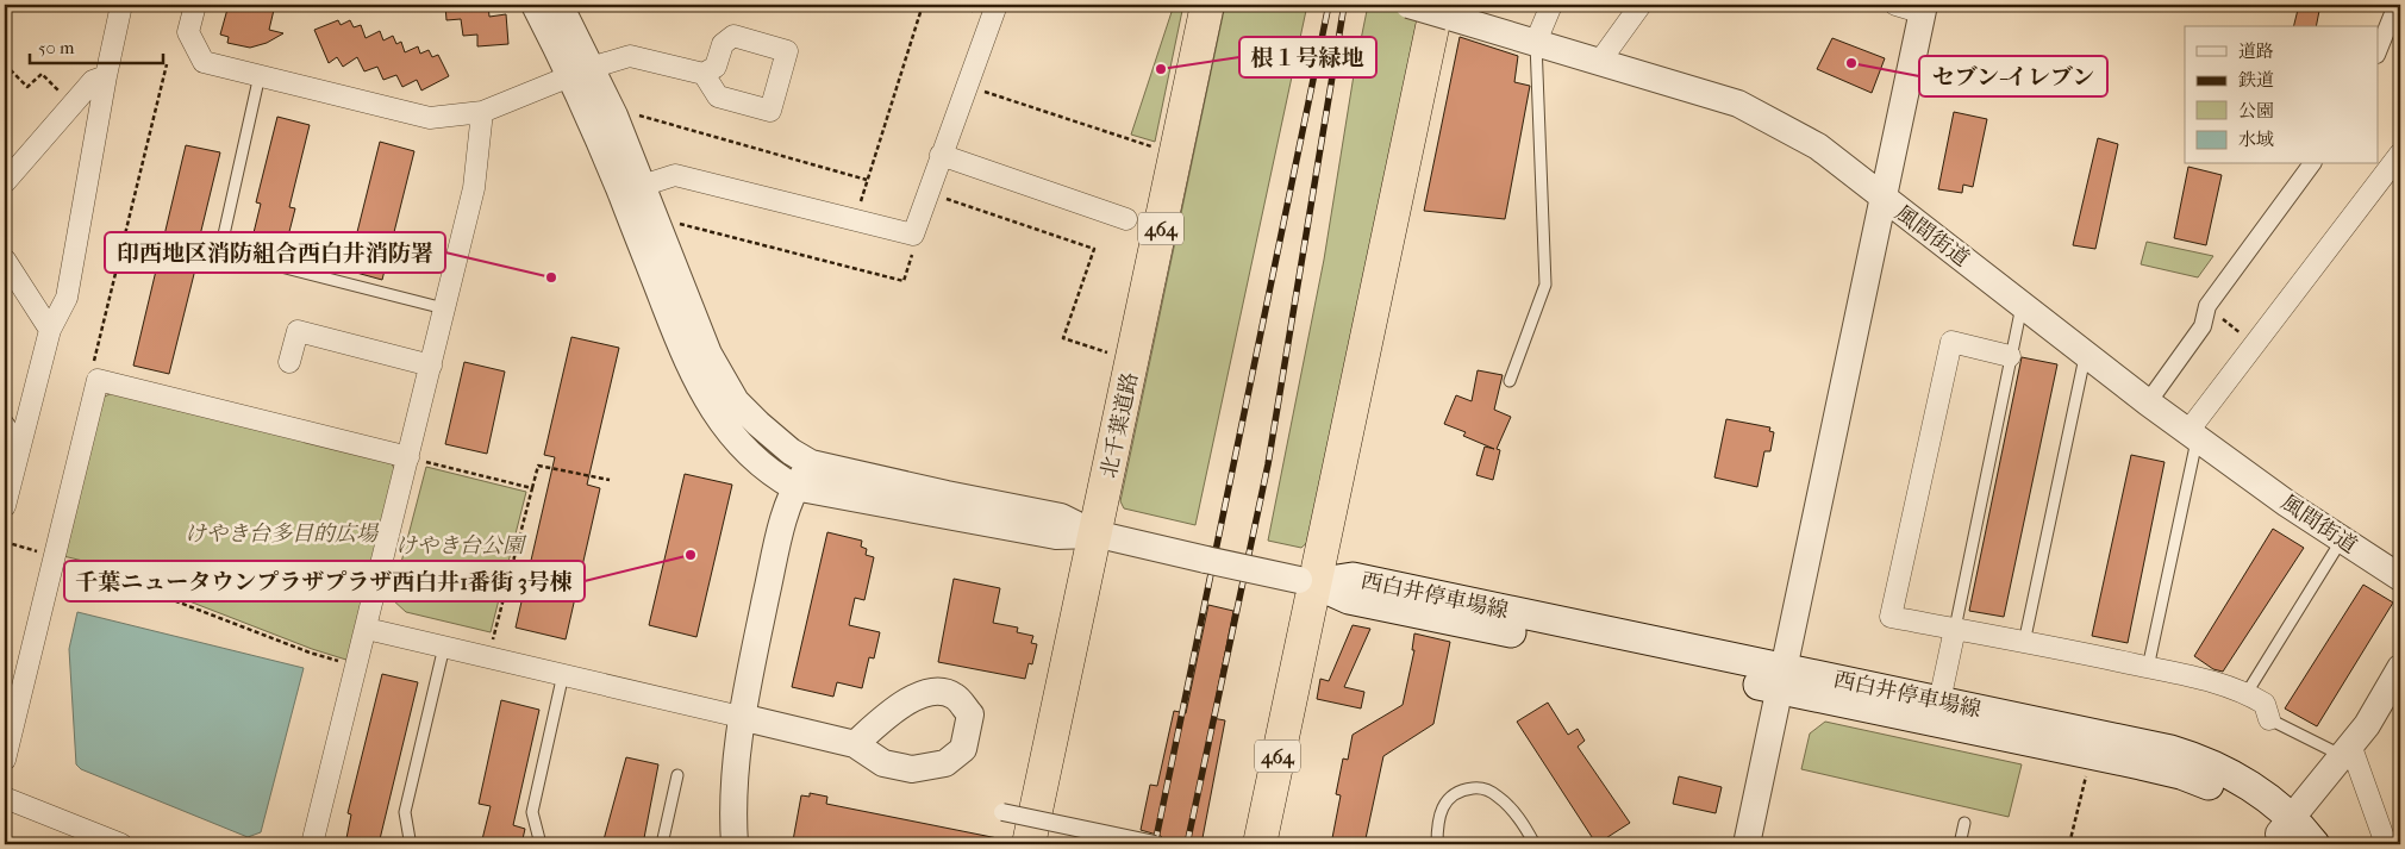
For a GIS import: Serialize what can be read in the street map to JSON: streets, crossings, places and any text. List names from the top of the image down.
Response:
{
  "streets": {
    "highway": ["464", "北千葉道路"],
    "main road": ["西白井停車場線"],
    "street": ["風間街道"]
  },
  "crossings": [
    ["464", "風間街道"],
    ["464", "西白井停車場線"]
  ],
  "parks": ["けやき台多目的広場", "けやき台公園"],
  "places": [
    "セブン-イレブン",
    "根１号緑地",
    "印西地区消防組合西白井消防署",
    "千葉ニュータウンプラザプラザ西白井1番街 3号棟"
  ],
  "legend": [
    "道路",
    "鉄道",
    "公園",
    "水域"
  ],
  "scale_bar": "50 m"
}
